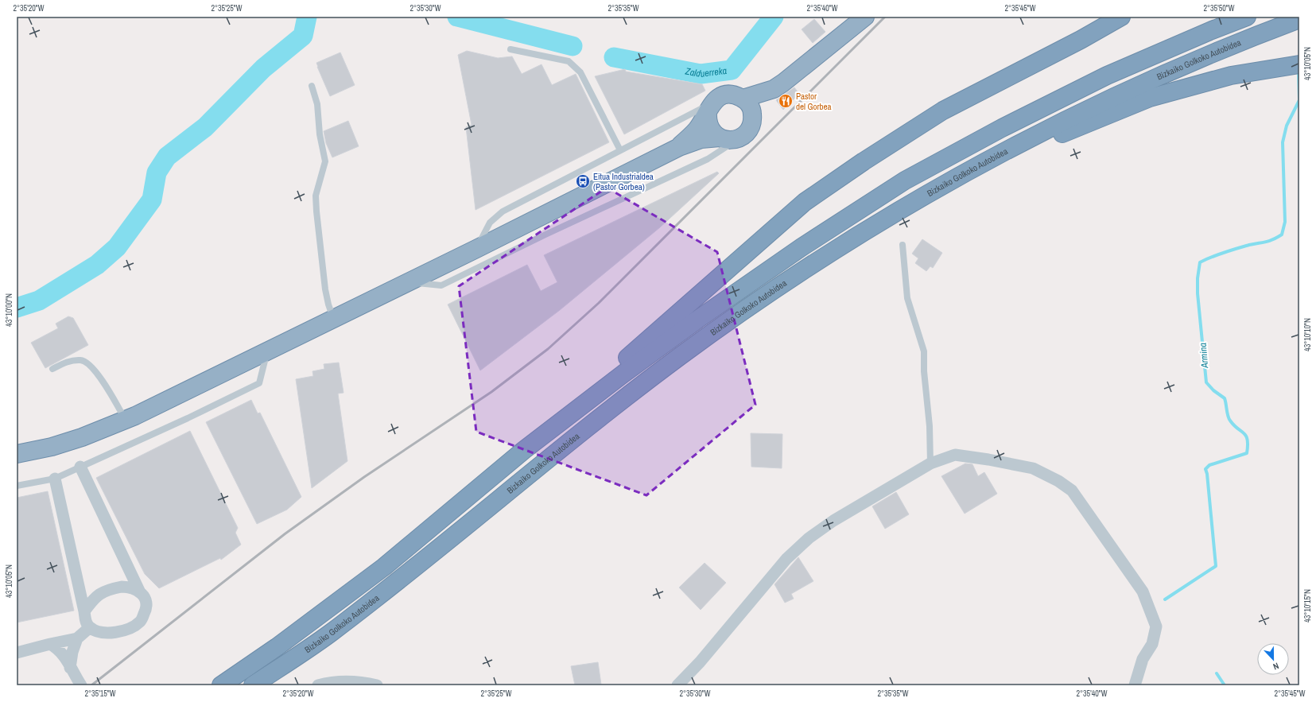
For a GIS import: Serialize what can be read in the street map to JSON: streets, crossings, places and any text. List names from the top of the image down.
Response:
{
  "streets": {
    "highway": ["Bizkaiko Golkoko Autobidea"]
  },
  "water": ["Zalduerreka", "Armina"],
  "places": {
    "restaurant": ["Pastor del Gorbea"],
    "bus stop": ["Eitua Industrialdea (Pastor Gorbea)"]
  },
  "north": "bottom",
  "coordinates": [
    "2°35'20\"W",
    "2°35'25\"W",
    "2°35'30\"W",
    "2°35'35\"W",
    "2°35'40\"W",
    "2°35'45\"W",
    "2°35'50\"W",
    "43°10'05\"N",
    "43°10'00\"N",
    "43°10'10\"N",
    "43°10'15\"N",
    "2°35'15\"W"
  ]
}
